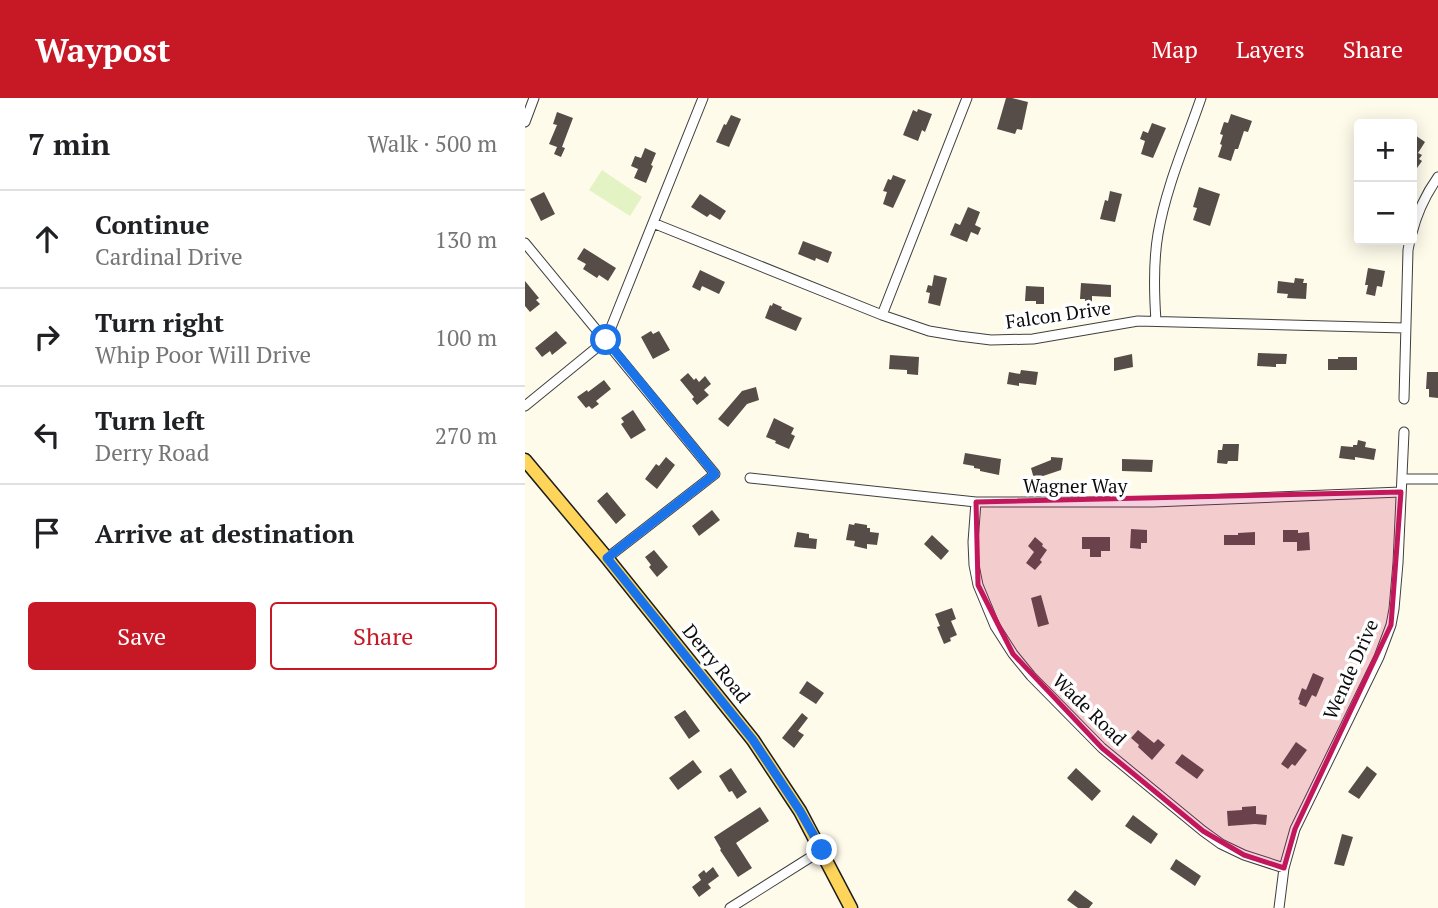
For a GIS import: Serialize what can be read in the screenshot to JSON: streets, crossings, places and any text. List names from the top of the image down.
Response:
{
  "streets": {
    "main road": ["Derry Road"],
    "street": [
      "Falcon Drive",
      "Wagner Way",
      "Wende Drive",
      "Wade Road"
    ]
  },
  "crossings": [
    ["Wagner Way", "Wende Drive"],
    ["Wagner Way", "Wade Road"],
    ["Wende Drive", "Wade Road"]
  ],
  "page": {
    "header": "Waypost",
    "nav": ["Map", "Layers", "Share"],
    "heading": ["7 min", "Walk · 500 m"],
    "map_buttons": ["+", "−"],
    "list": [
      ["Continue", "Cardinal Drive", "130 m"],
      ["Turn right", "Whip Poor Will Drive", "100 m"],
      ["Turn left", "Derry Road", "270 m"],
      "Arrive at destination"
    ],
    "buttons": ["Save", "Share"]
  }
}
